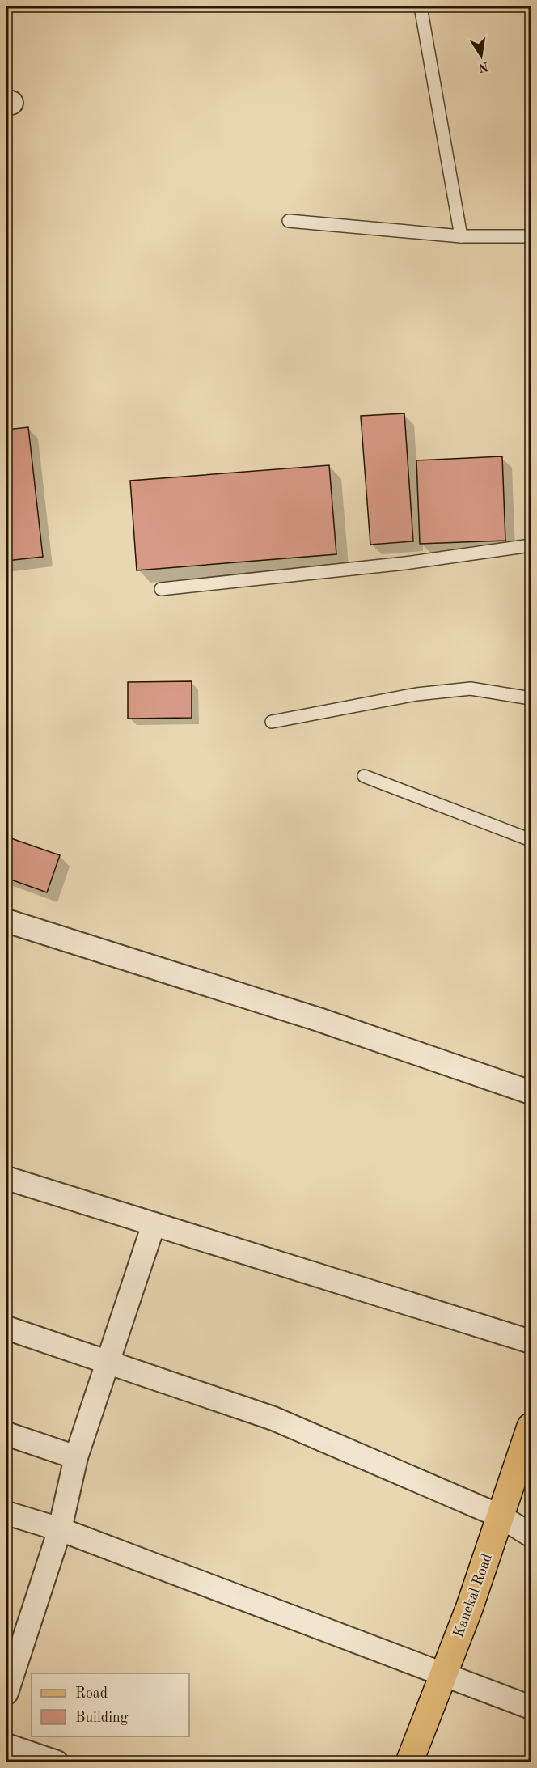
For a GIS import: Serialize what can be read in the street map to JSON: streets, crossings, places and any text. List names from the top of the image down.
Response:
{
  "streets": {
    "main road": ["Kanekal Road"]
  },
  "legend": ["Road", "Building"],
  "north": "bottom"
}
